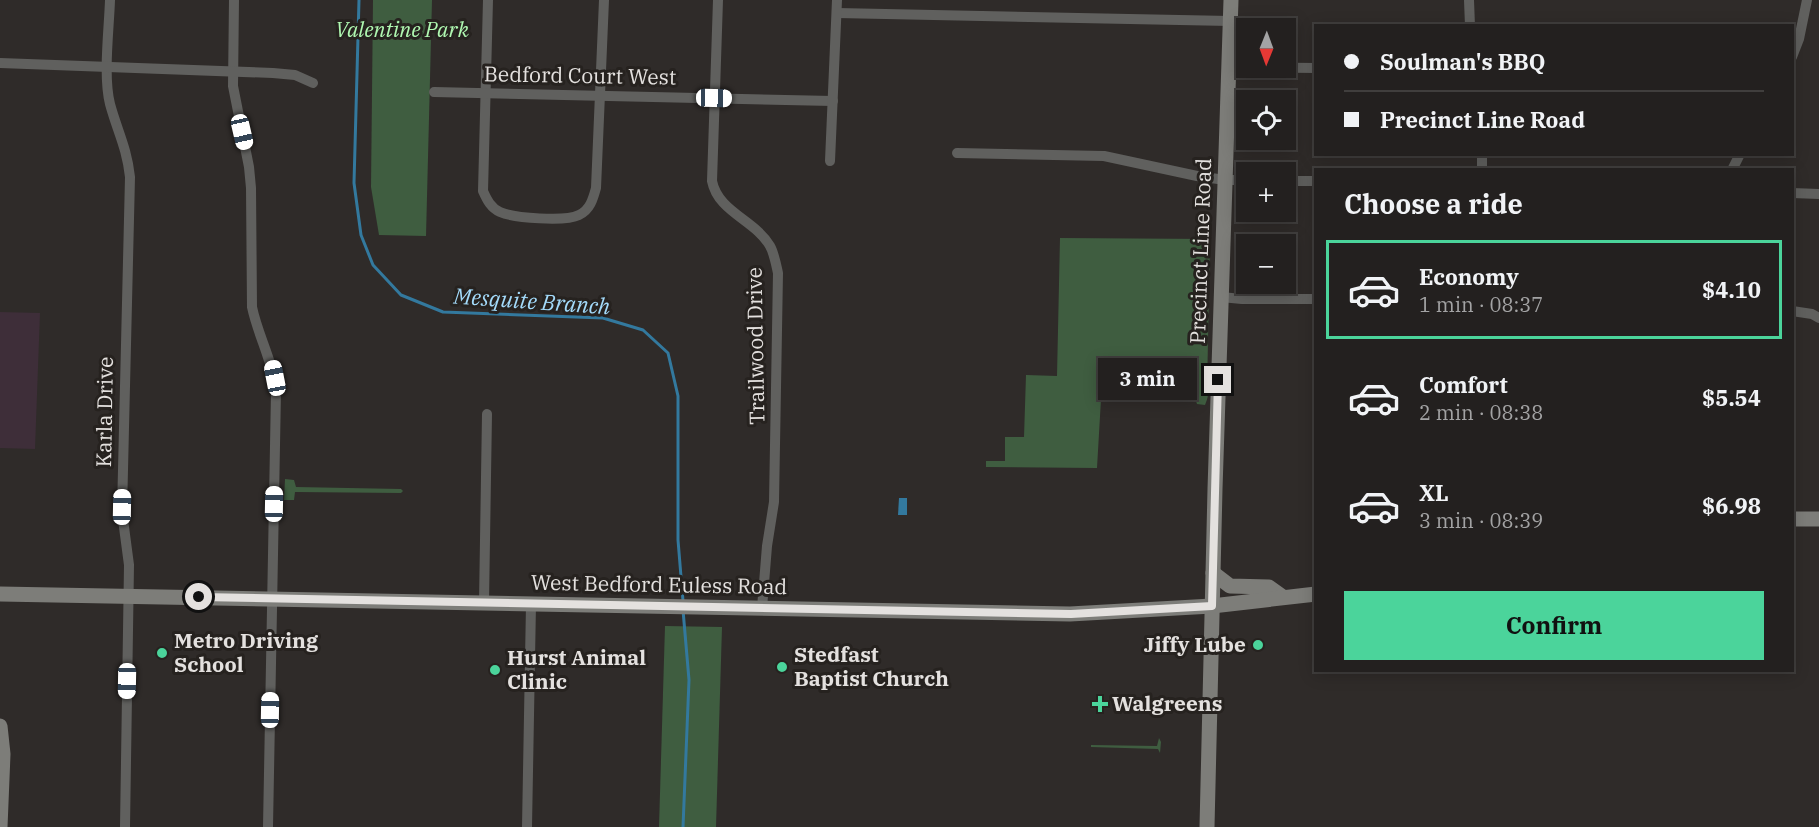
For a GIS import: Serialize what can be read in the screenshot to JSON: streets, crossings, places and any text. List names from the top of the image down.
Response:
{
  "streets": {
    "main road": ["Precinct Line Road", "West Bedford Euless Road"],
    "street": ["Bedford Court West", "Trailwood Drive", "Karla Drive"]
  },
  "crossings": [
    ["Bedford Court West", "Trailwood Drive"],
    ["Precinct Line Road", "West Bedford Euless Road"],
    ["Trailwood Drive", "West Bedford Euless Road"],
    ["Karla Drive", "West Bedford Euless Road"]
  ],
  "water": ["Mesquite Branch"],
  "parks": ["Valentine Park"],
  "places": {
    "other": [
      "Jiffy Lube",
      "Metro Driving School",
      "Stedfast Baptist Church",
      "Hurst Animal Clinic"
    ],
    "health": ["Walgreens"]
  },
  "north": "bottom",
  "page": {
    "map_buttons": ["+", "−"],
    "banner": ["Soulman's BBQ", "Precinct Line Road"],
    "heading": "Choose a ride",
    "list": [
      {
        "name": "Economy",
        "note": "1 min · 08:37",
        "value": "$4.10"
      },
      {
        "name": "Comfort",
        "note": "2 min · 08:38",
        "value": "$5.54"
      },
      {
        "name": "XL",
        "note": "3 min · 08:39",
        "value": "$6.98"
      }
    ],
    "bubble": "3 min",
    "buttons": "Confirm"
  }
}
